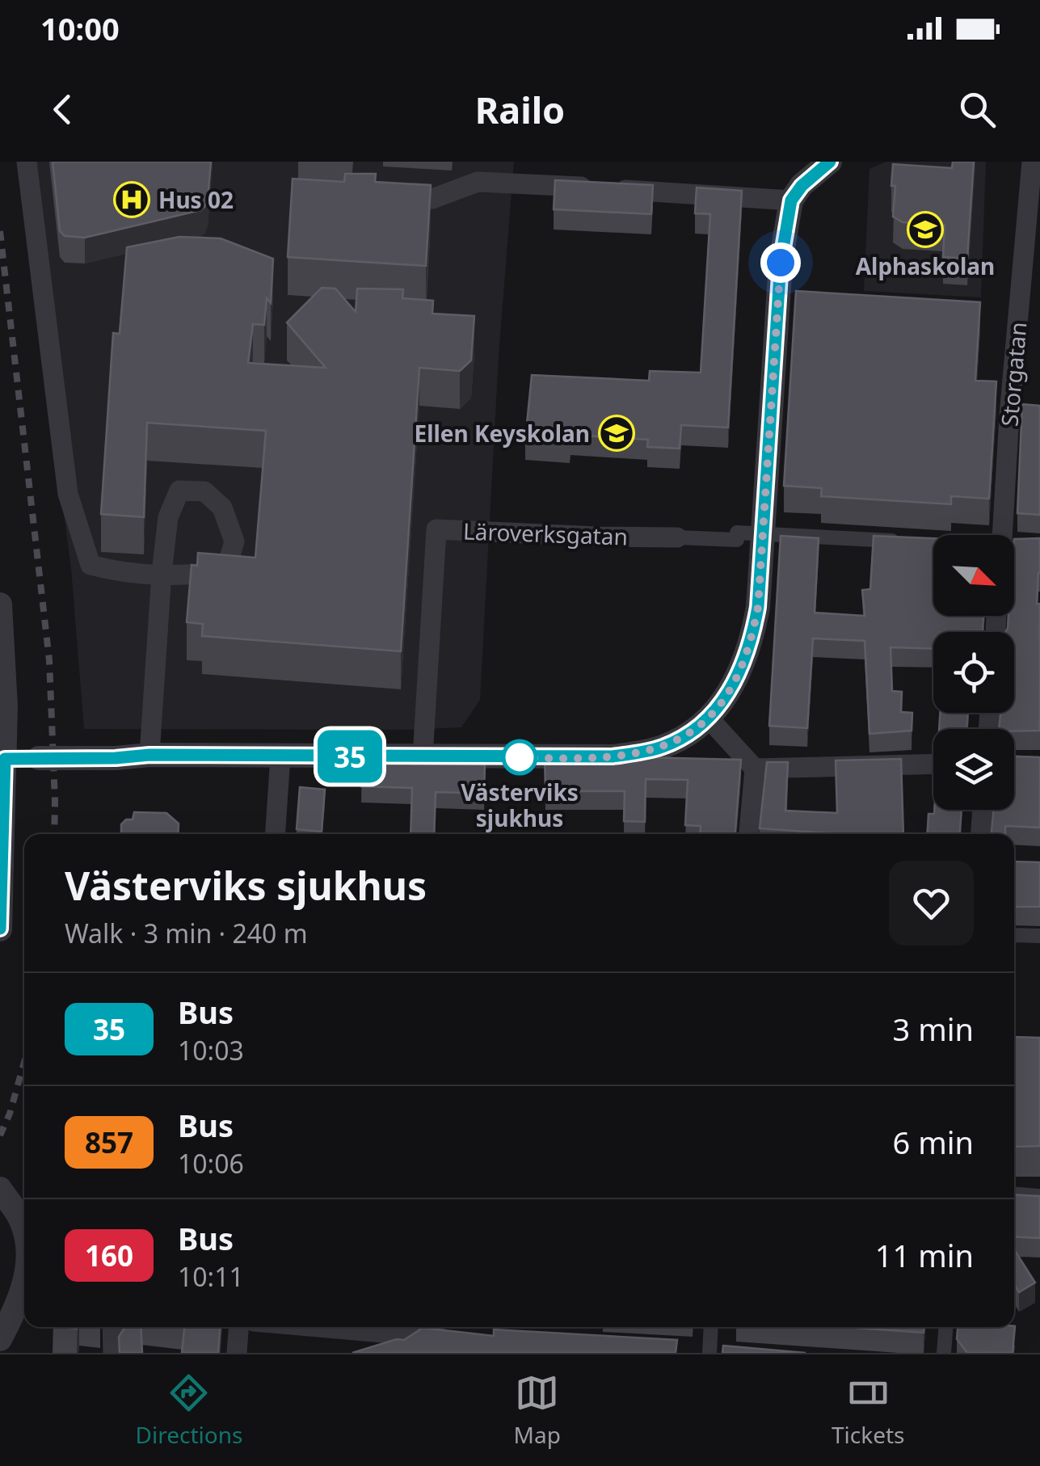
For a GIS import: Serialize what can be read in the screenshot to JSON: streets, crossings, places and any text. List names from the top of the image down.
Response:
{
  "streets": {
    "street": ["Storgatan", "Läroverksgatan"]
  },
  "places": {
    "hospital": ["Hus 02"],
    "school or university": ["Alphaskolan", "Ellen Keyskolan"],
    "other": ["Västerviks sjukhus"]
  },
  "lines": ["bus line 35"],
  "north": "bottom right",
  "page": {
    "status": "10:00",
    "header": "Railo",
    "on_map": "35",
    "heading": ["Västerviks sjukhus", "Walk · 3 min · 240 m"],
    "list": [
      {
        "mark": "35",
        "name": "Bus",
        "note": "10:03",
        "value": "3 min"
      },
      {
        "mark": "857",
        "name": "Bus",
        "note": "10:06",
        "value": "6 min"
      },
      {
        "mark": "160",
        "name": "Bus",
        "note": "10:11",
        "value": "11 min"
      }
    ],
    "tabs": ["Directions", "Map", "Tickets"]
  }
}
